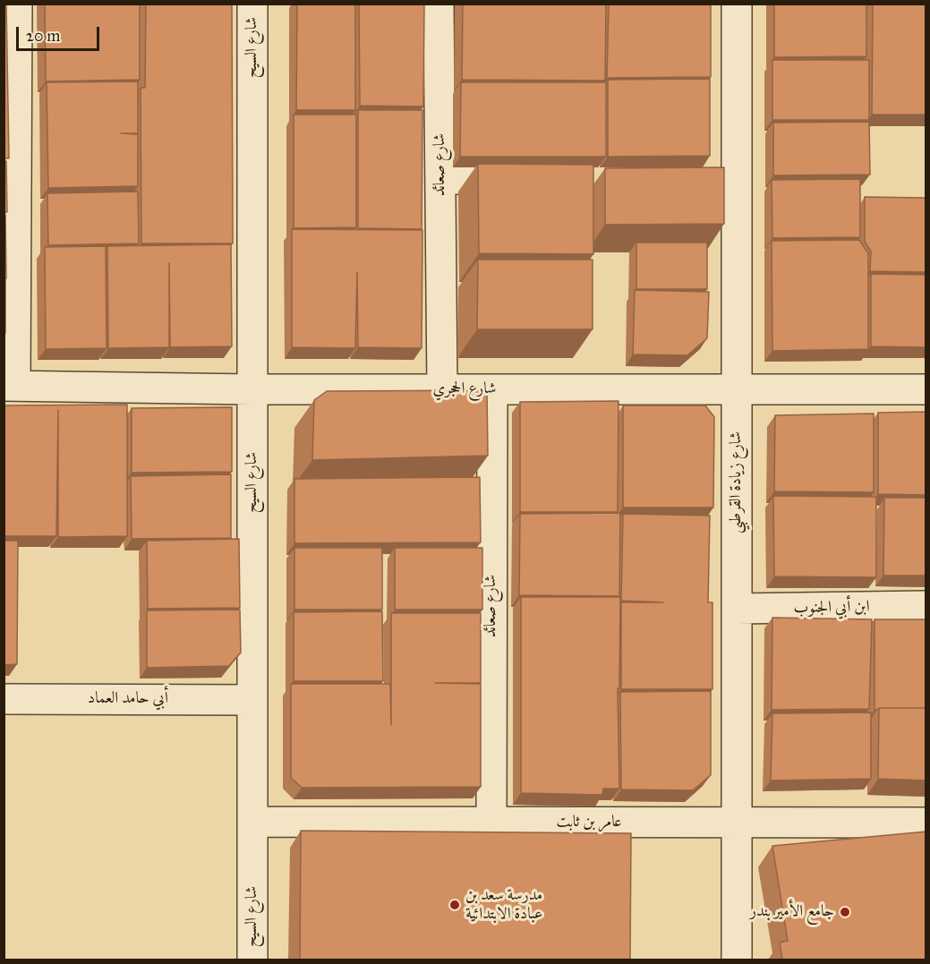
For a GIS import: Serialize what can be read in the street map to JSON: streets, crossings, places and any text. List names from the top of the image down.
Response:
{
  "streets": {
    "street": [
      "شارع السيح",
      "شارع صعائد",
      "شارع الحجري",
      "شارع زيادة القرطبي",
      "ابن أبي الجنوب",
      "أبي حامد العماد",
      "عامر بن ثابت"
    ]
  },
  "crossings": [
    ["شارع السيح", "شارع الحجري"],
    ["شارع السيح", "أبي حامد العماد"],
    ["شارع السيح", "عامر بن ثابت"],
    ["شارع صعائد", "شارع الحجري"],
    ["شارع صعائد", "عامر بن ثابت"],
    ["شارع الحجري", "شارع زيادة القرطبي"],
    ["شارع زيادة القرطبي", "ابن أبي الجنوب"],
    ["شارع زيادة القرطبي", "عامر بن ثابت"]
  ],
  "places": ["مدرسة سعد بن عبادة الابتدائية", "جامع الأمير بندر"],
  "scale_bar": "20 m"
}
